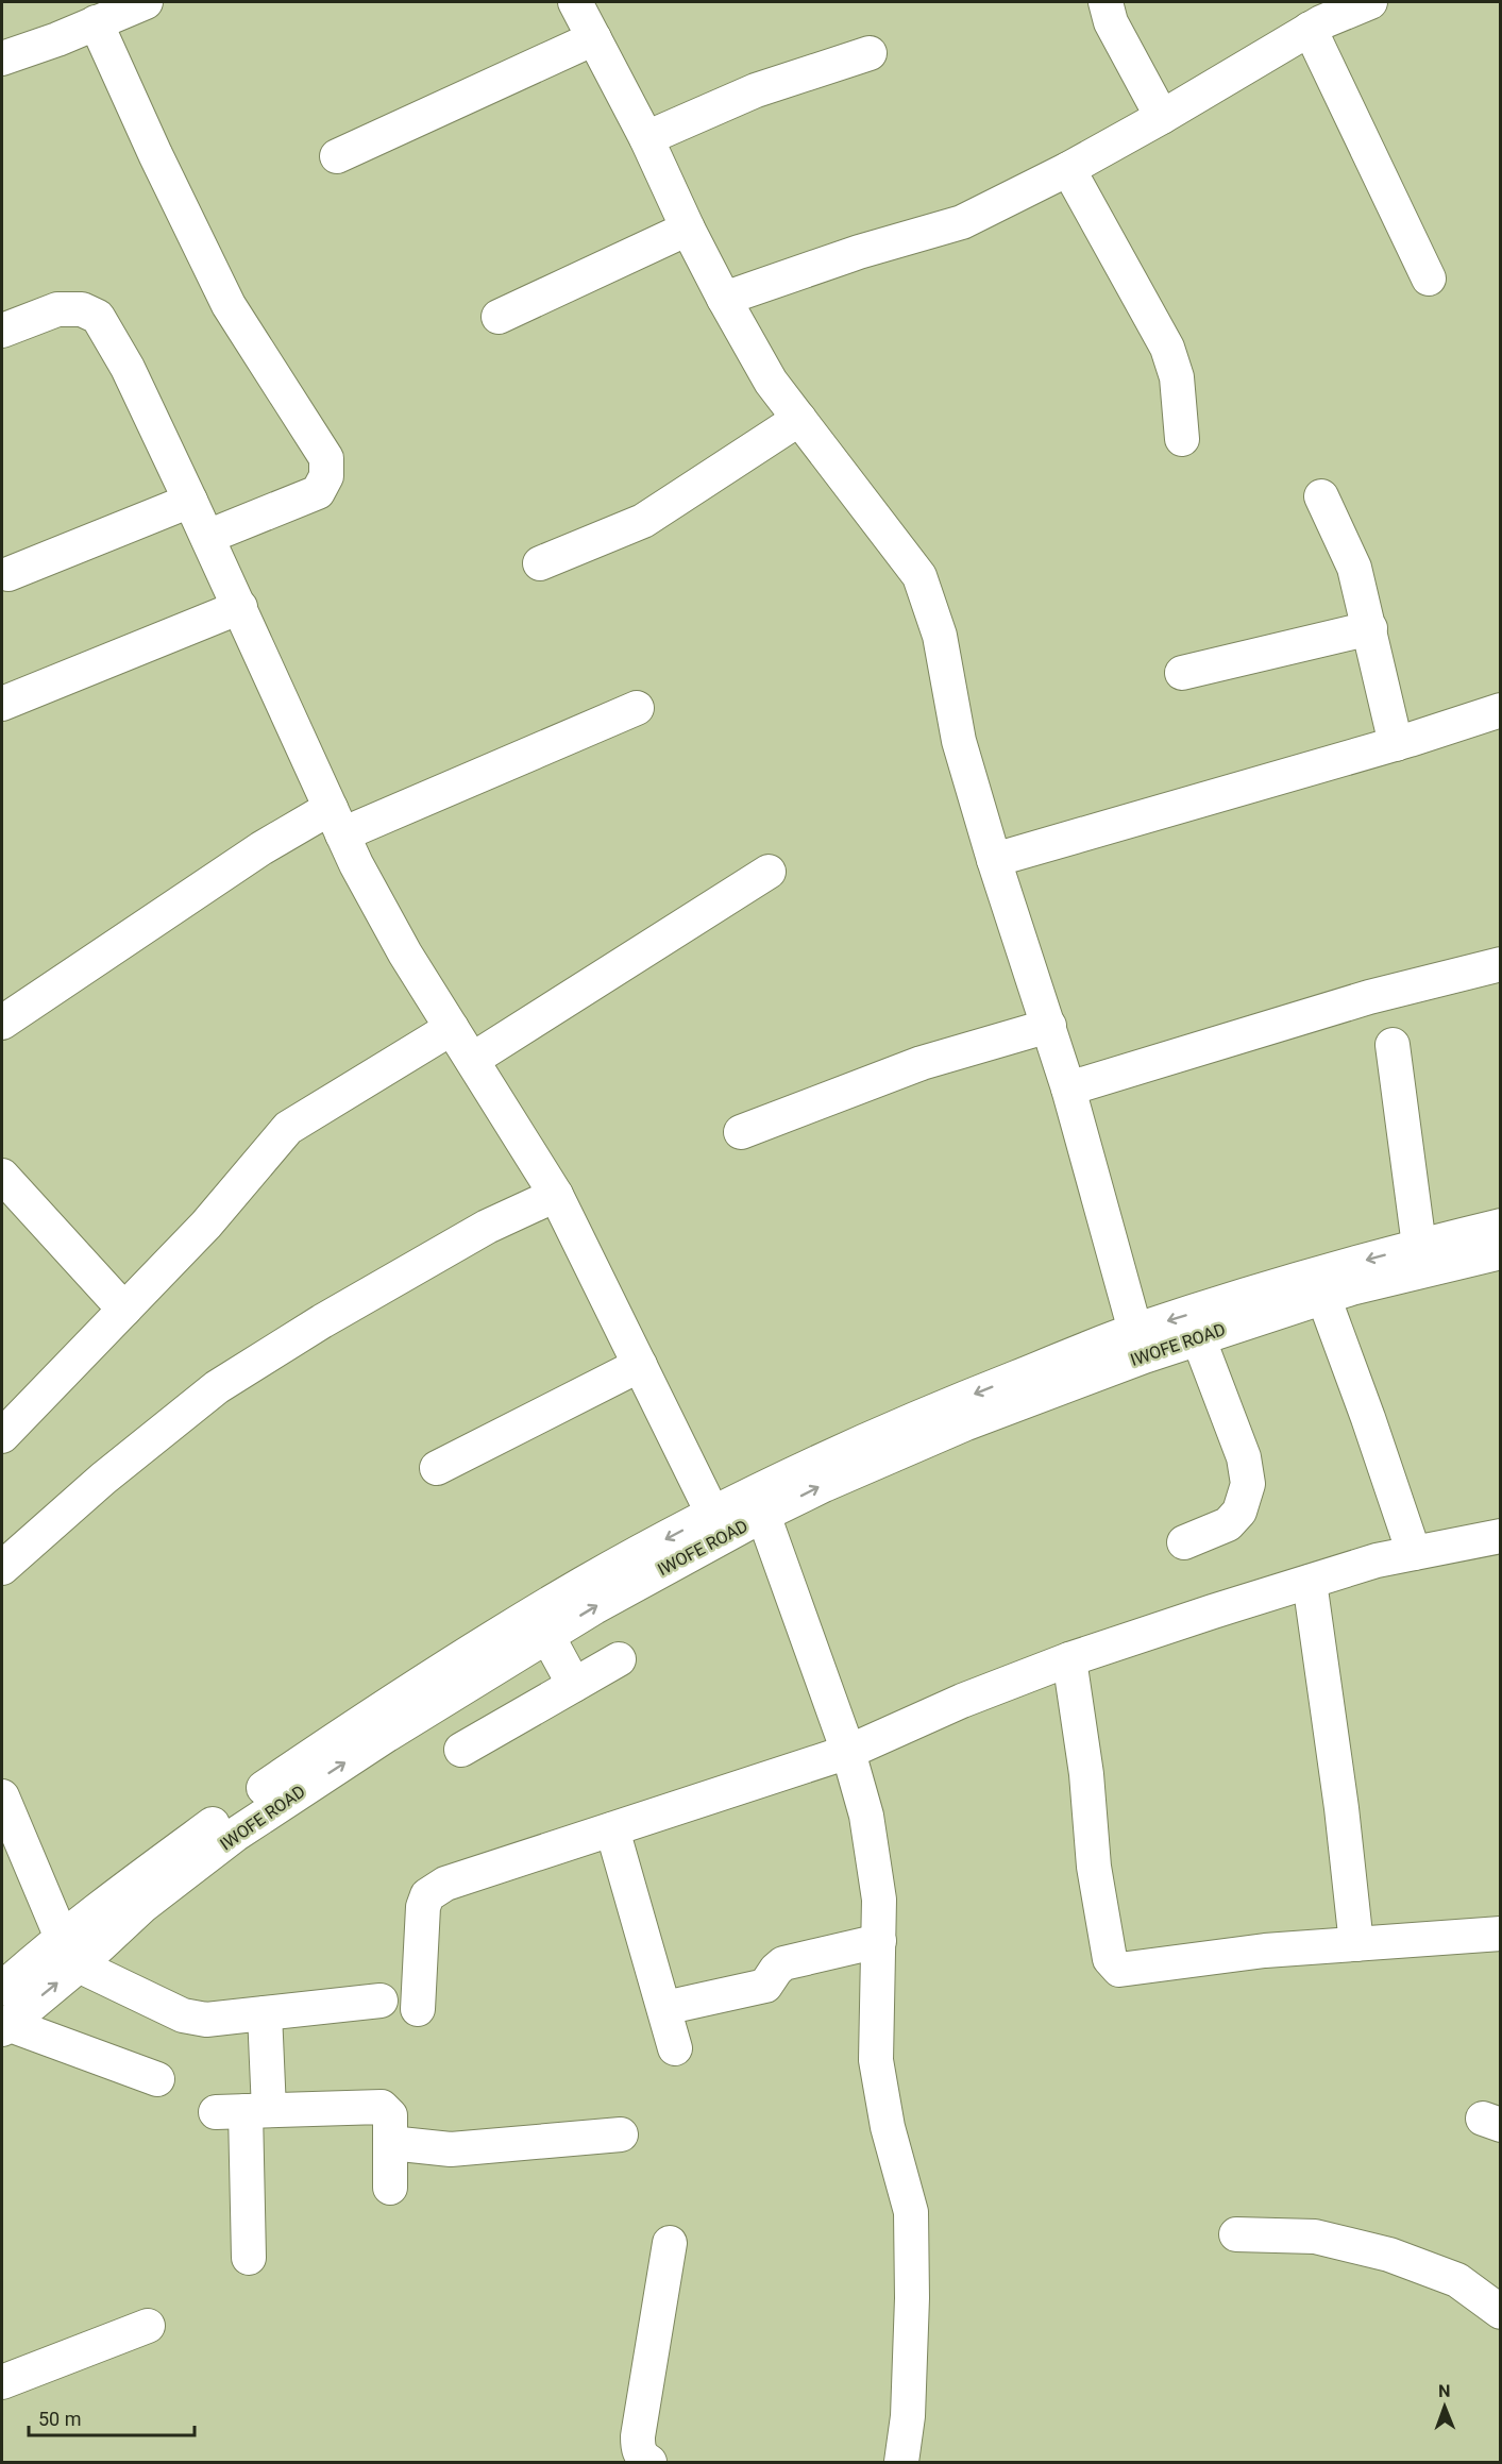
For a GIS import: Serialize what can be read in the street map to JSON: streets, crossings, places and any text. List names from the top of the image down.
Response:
{
  "streets": {
    "street": ["IWOFE ROAD"]
  },
  "scale_bar": "50 m",
  "north": "top"
}
